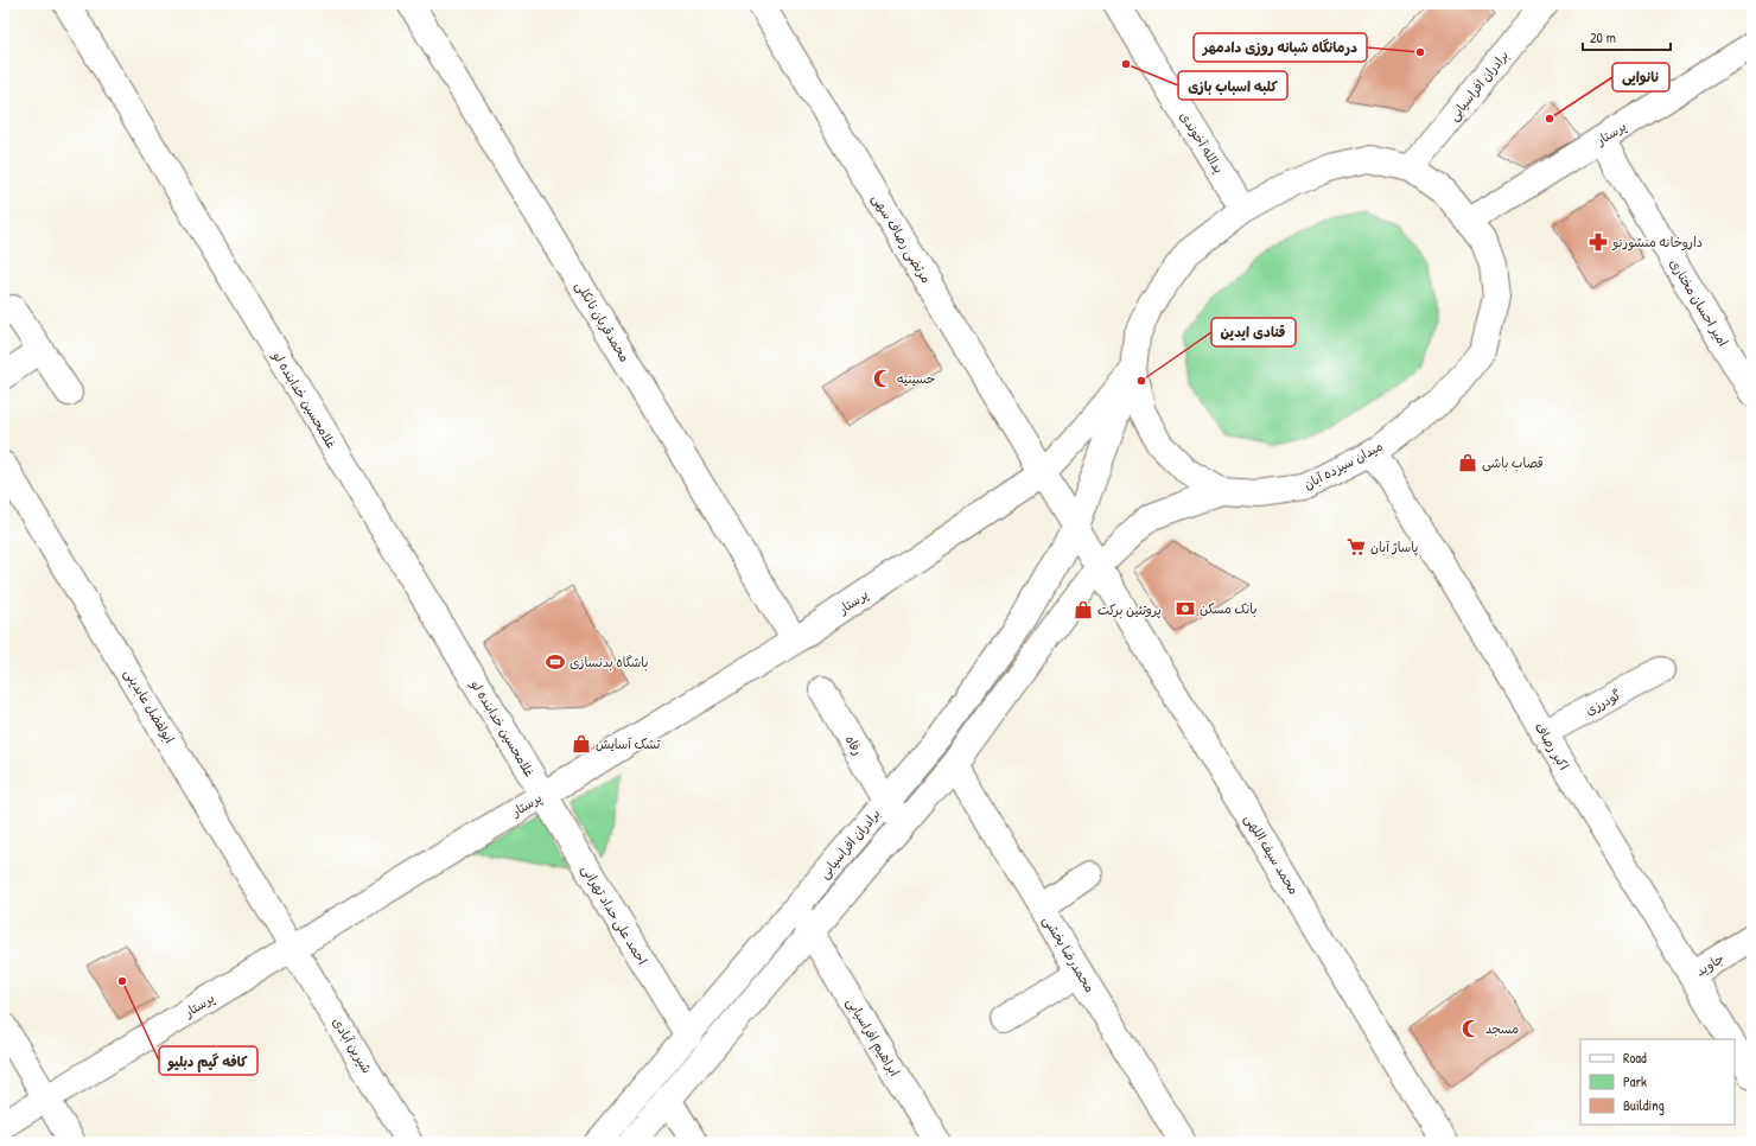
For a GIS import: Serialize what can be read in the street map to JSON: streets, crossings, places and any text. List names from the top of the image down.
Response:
{
  "streets": {
    "street": [
      "برادران افراسیابی",
      "پرستار",
      "یدالله آخوندی",
      "مرتضی رصاف سهی",
      "امیر احسان مختاری",
      "محمدقربان نانکلی",
      "غلامحسین خدابنده لو",
      "میدان سیزده آبان",
      "گودرزی",
      "ابولفضل عابدینی",
      "رفاه",
      "اکبر رصاف",
      "محمد سیف اللهی",
      "احمد علی حداد تهرانی",
      "محمدرضا بخشی",
      "جاوید",
      "ابراهیم افراسیابی",
      "شیرین آبادی"
    ]
  },
  "crossings": [
    ["برادران افراسیابی", "پرستار"],
    ["برادران افراسیابی", "مرتضی رصاف سهی"],
    ["برادران افراسیابی", "میدان سیزده آبان"],
    ["برادران افراسیابی", "رفاه"],
    ["برادران افراسیابی", "محمد سیف اللهی"],
    ["برادران افراسیابی", "احمد علی حداد تهرانی"],
    ["برادران افراسیابی", "محمدرضا بخشی"],
    ["برادران افراسیابی", "ابراهیم افراسیابی"],
    ["پرستار", "مرتضی رصاف سهی"],
    ["پرستار", "امیر احسان مختاری"],
    ["پرستار", "محمدقربان نانکلی"],
    ["پرستار", "غلامحسین خدابنده لو"],
    ["پرستار", "میدان سیزده آبان"],
    ["پرستار", "ابولفضل عابدینی"],
    ["پرستار", "احمد علی حداد تهرانی"],
    ["پرستار", "شیرین آبادی"],
    ["یدالله آخوندی", "میدان سیزده آبان"],
    ["مرتضی رصاف سهی", "محمد سیف اللهی"],
    ["غلامحسین خدابنده لو", "احمد علی حداد تهرانی"],
    ["میدان سیزده آبان", "اکبر رصاف"],
    ["گودرزی", "اکبر رصاف"],
    ["ابولفضل عابدینی", "شیرین آبادی"],
    ["اکبر رصاف", "جاوید"]
  ],
  "places": {
    "other": [
      "درمانگاه شبانه روزی دادمهر",
      "کلبه اسباب بازی",
      "نانوایی",
      "قنادی ایدین",
      "کافه گیم دبلیو"
    ],
    "pharmacy": ["داروخانه منشورنو"],
    "mosque": ["حسینیه", "مسجد"],
    "shop": ["قصاب باشی", "پروتئین برکت", "تشک آسایش"],
    "supermarket": ["پاساژ آبان"],
    "bank": ["بانک مسکن"],
    "sports": ["باشگاه بدنسازی"]
  },
  "legend": ["Road", "Park", "Building"],
  "scale_bar": "20 m"
}
